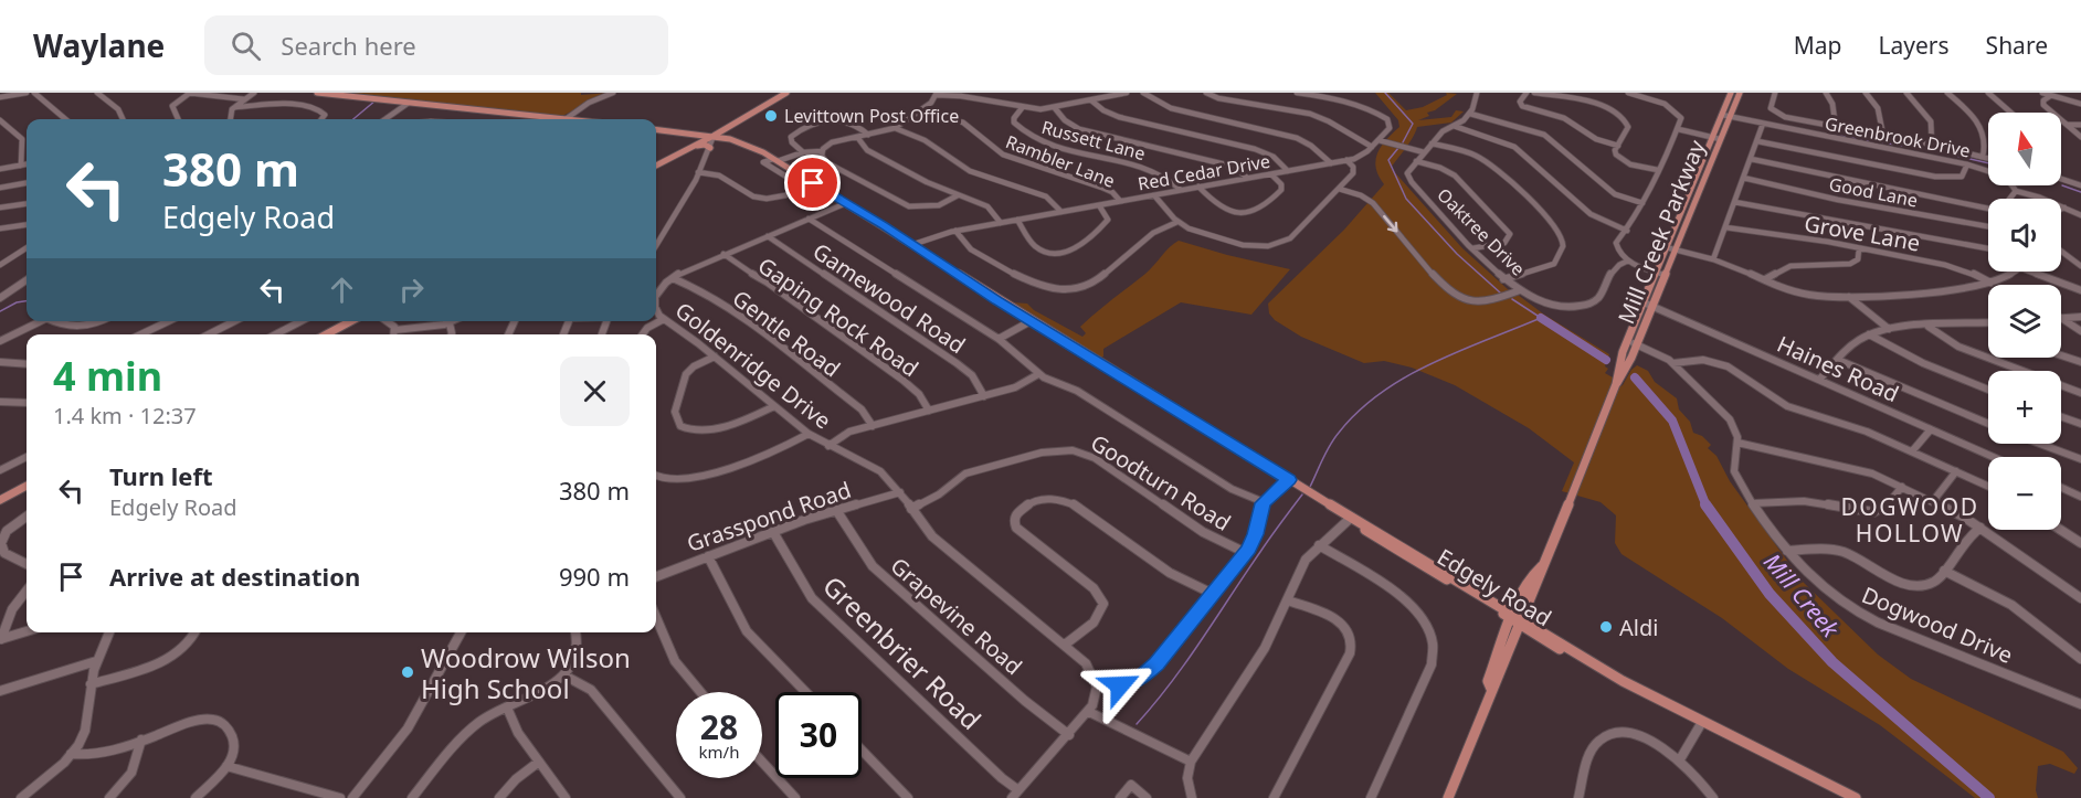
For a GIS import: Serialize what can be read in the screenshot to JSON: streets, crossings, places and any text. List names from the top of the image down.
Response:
{
  "streets": {
    "main road": ["Mill Creek Parkway", "Edgely Road"],
    "street": [
      "Greenbrook Drive",
      "Russett Lane",
      "Rambler Lane",
      "Red Cedar Drive",
      "Good Lane",
      "Oaktree Drive",
      "Grove Lane",
      "Gamewood Road",
      "Gaping Rock Road",
      "Gentle Road",
      "Goldenridge Drive",
      "Haines Road",
      "Goodturn Road",
      "Grasspond Road",
      "Grapevine Road",
      "Dogwood Drive",
      "Greenbrier Road"
    ]
  },
  "crossings": [
    ["Greenbrook Drive", "Mill Creek Parkway"],
    ["Russett Lane", "Red Cedar Drive"],
    ["Rambler Lane", "Red Cedar Drive"],
    ["Red Cedar Drive", "Edgely Road"],
    ["Mill Creek Parkway", "Haines Road"],
    ["Mill Creek Parkway", "Edgely Road"],
    ["Mill Creek Parkway", "Dogwood Drive"],
    ["Gamewood Road", "Goldenridge Drive"],
    ["Gaping Rock Road", "Goldenridge Drive"],
    ["Gentle Road", "Goldenridge Drive"],
    ["Goldenridge Drive", "Goodturn Road"],
    ["Goldenridge Drive", "Grasspond Road"],
    ["Goldenridge Drive", "Edgely Road"],
    ["Grasspond Road", "Grapevine Road"],
    ["Grasspond Road", "Greenbrier Road"]
  ],
  "districts": ["DOGWOOD HOLLOW"],
  "water": ["Mill Creek"],
  "places": ["Levittown Post Office", "Aldi", "Woodrow Wilson High School"],
  "north": "top",
  "page": {
    "header": "Waylane",
    "search": "Search here",
    "nav": ["Map", "Layers", "Share"],
    "map_buttons": ["+", "−"],
    "turn": ["380 m", "Edgely Road"],
    "heading": ["4 min", "1.4 km · 12:37"],
    "list": [
      {
        "name": "Turn left",
        "note": "Edgely Road",
        "value": "380 m"
      },
      {
        "name": "Arrive at destination",
        "value": "990 m"
      }
    ],
    "speed": "28 km/h",
    "limit": "30"
  }
}
